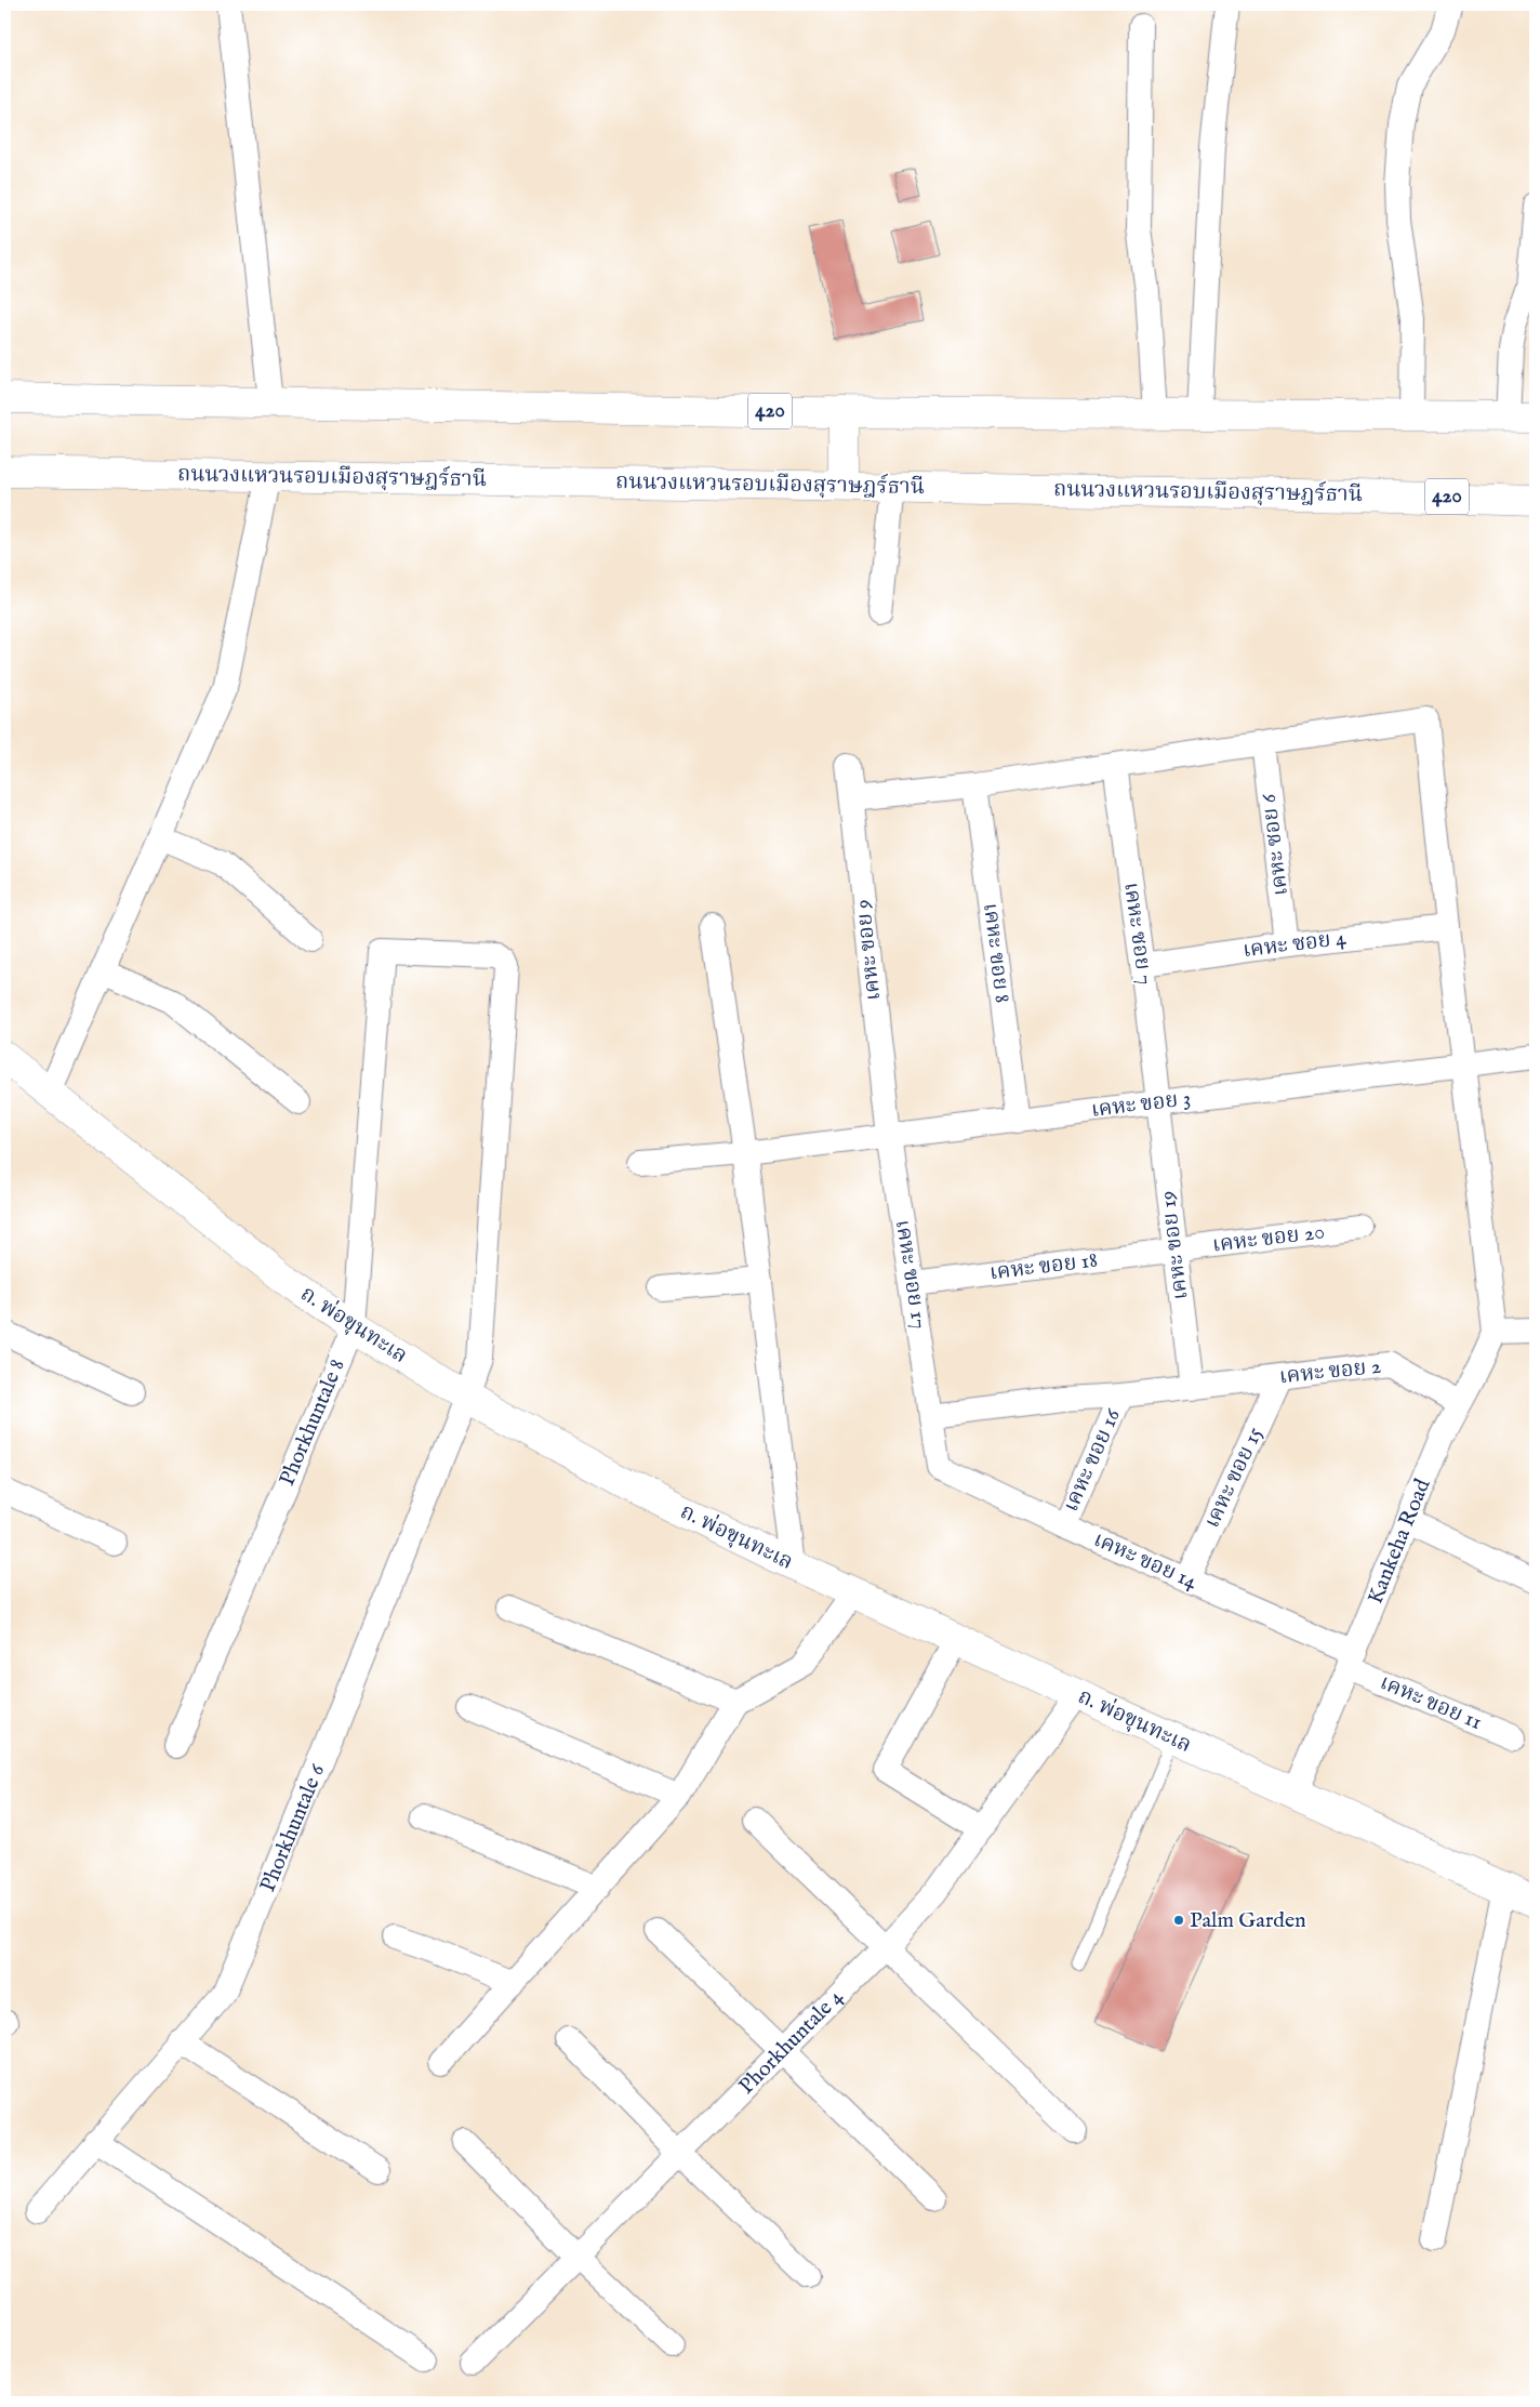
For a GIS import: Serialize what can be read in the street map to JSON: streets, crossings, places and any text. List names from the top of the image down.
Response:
{
  "streets": {
    "main road": ["420", "ถนนวงแหวนรอบเมืองสุราษฎร์ธานี", "ถ. พ่อขุนทะเล"],
    "street": [
      "เคหะ ซอย 6",
      "เคหะ ซอย 7",
      "เคหะ ซอย 4",
      "เคหะ ขอย 9",
      "เคหะ ขอย 8",
      "เคหะ ขอย 3",
      "เคหะ ขอย 20",
      "เคหะ ขอย 19",
      "เคหะ ขอย 18",
      "เคหะ ขอย 17",
      "เคหะ ขอย 2",
      "Phorkhuntale 8",
      "เคหะ ขอย 16",
      "เคหะ ขอย 15",
      "Kankeha Road",
      "เคหะ ขอย 14",
      "เคหะ ขอย 11",
      "Phorkhuntale 6",
      "Phorkhuntale 4"
    ]
  },
  "crossings": [
    ["เคหะ ซอย 6", "เคหะ ซอย 4"],
    ["เคหะ ซอย 7", "เคหะ ซอย 4"],
    ["เคหะ ซอย 7", "เคหะ ขอย 3"],
    ["เคหะ ซอย 7", "เคหะ ขอย 19"],
    ["เคหะ ขอย 9", "เคหะ ขอย 3"],
    ["เคหะ ขอย 9", "เคหะ ขอย 17"],
    ["เคหะ ขอย 8", "เคหะ ขอย 3"],
    ["เคหะ ขอย 3", "เคหะ ขอย 19"],
    ["เคหะ ขอย 3", "เคหะ ขอย 17"],
    ["เคหะ ขอย 20", "เคหะ ขอย 19"],
    ["เคหะ ขอย 20", "เคหะ ขอย 18"],
    ["เคหะ ขอย 19", "เคหะ ขอย 18"],
    ["เคหะ ขอย 19", "เคหะ ขอย 2"],
    ["เคหะ ขอย 18", "เคหะ ขอย 17"],
    ["เคหะ ขอย 17", "เคหะ ขอย 14"],
    ["ถ. พ่อขุนทะเล", "Phorkhuntale 8"],
    ["ถ. พ่อขุนทะเล", "Kankeha Road"],
    ["ถ. พ่อขุนทะเล", "Phorkhuntale 6"],
    ["ถ. พ่อขุนทะเล", "Phorkhuntale 4"],
    ["เคหะ ขอย 2", "เคหะ ขอย 15"],
    ["เคหะ ขอย 2", "Kankeha Road"],
    ["Phorkhuntale 8", "Phorkhuntale 6"],
    ["เคหะ ขอย 16", "เคหะ ขอย 14"],
    ["เคหะ ขอย 15", "เคหะ ขอย 14"],
    ["Kankeha Road", "เคหะ ขอย 14"],
    ["Kankeha Road", "เคหะ ขอย 11"],
    ["เคหะ ขอย 14", "เคหะ ขอย 11"]
  ],
  "places": ["Palm Garden"]
}
